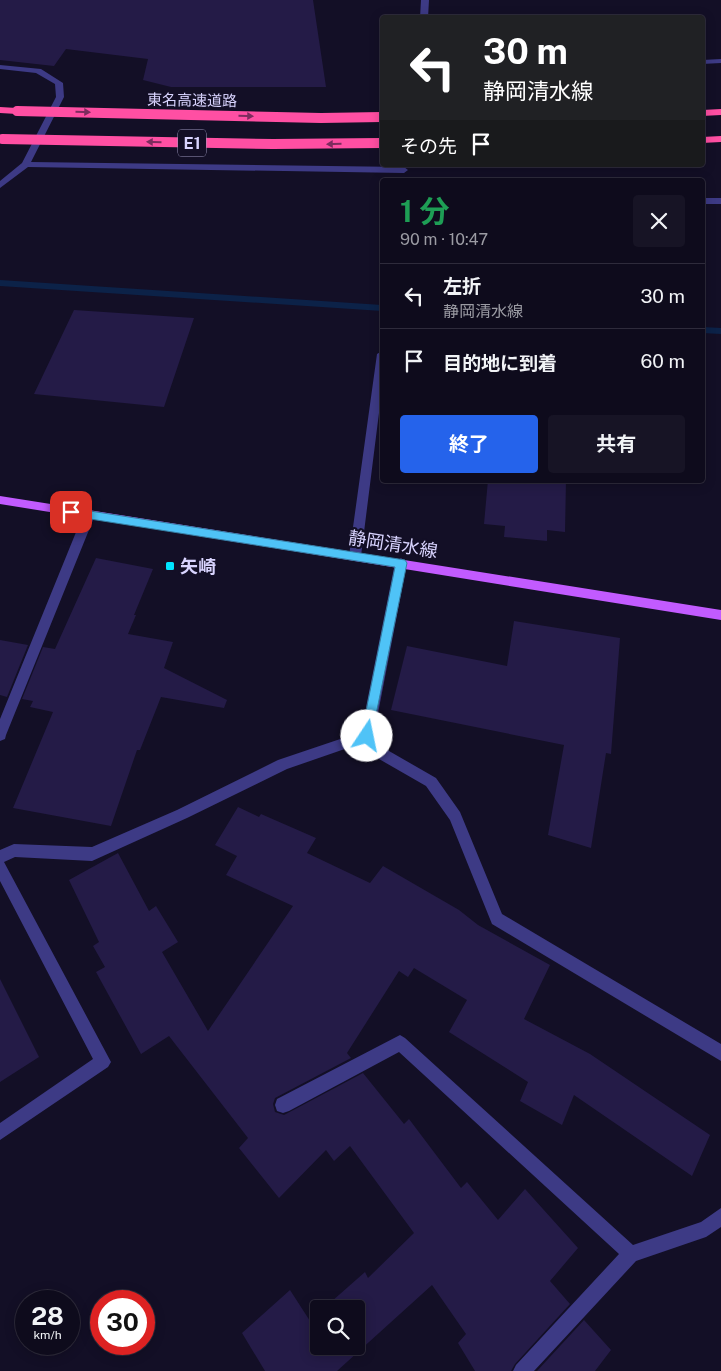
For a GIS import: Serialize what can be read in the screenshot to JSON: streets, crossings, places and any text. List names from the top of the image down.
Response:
{
  "streets": {
    "highway": ["東名高速道路", "E1"],
    "main road": ["静岡清水線"]
  },
  "places": {
    "transit": ["矢崎"]
  },
  "page": {
    "turn": ["30 m", "静岡清水線"],
    "then": "その先",
    "heading": ["1 分", "90 m · 10:47"],
    "list": [
      {
        "name": "左折",
        "note": "静岡清水線",
        "value": "30 m"
      },
      {
        "name": "目的地に到着",
        "value": "60 m"
      }
    ],
    "buttons": ["終了", "共有"],
    "speed": "28 km/h",
    "limit": "30"
  }
}
